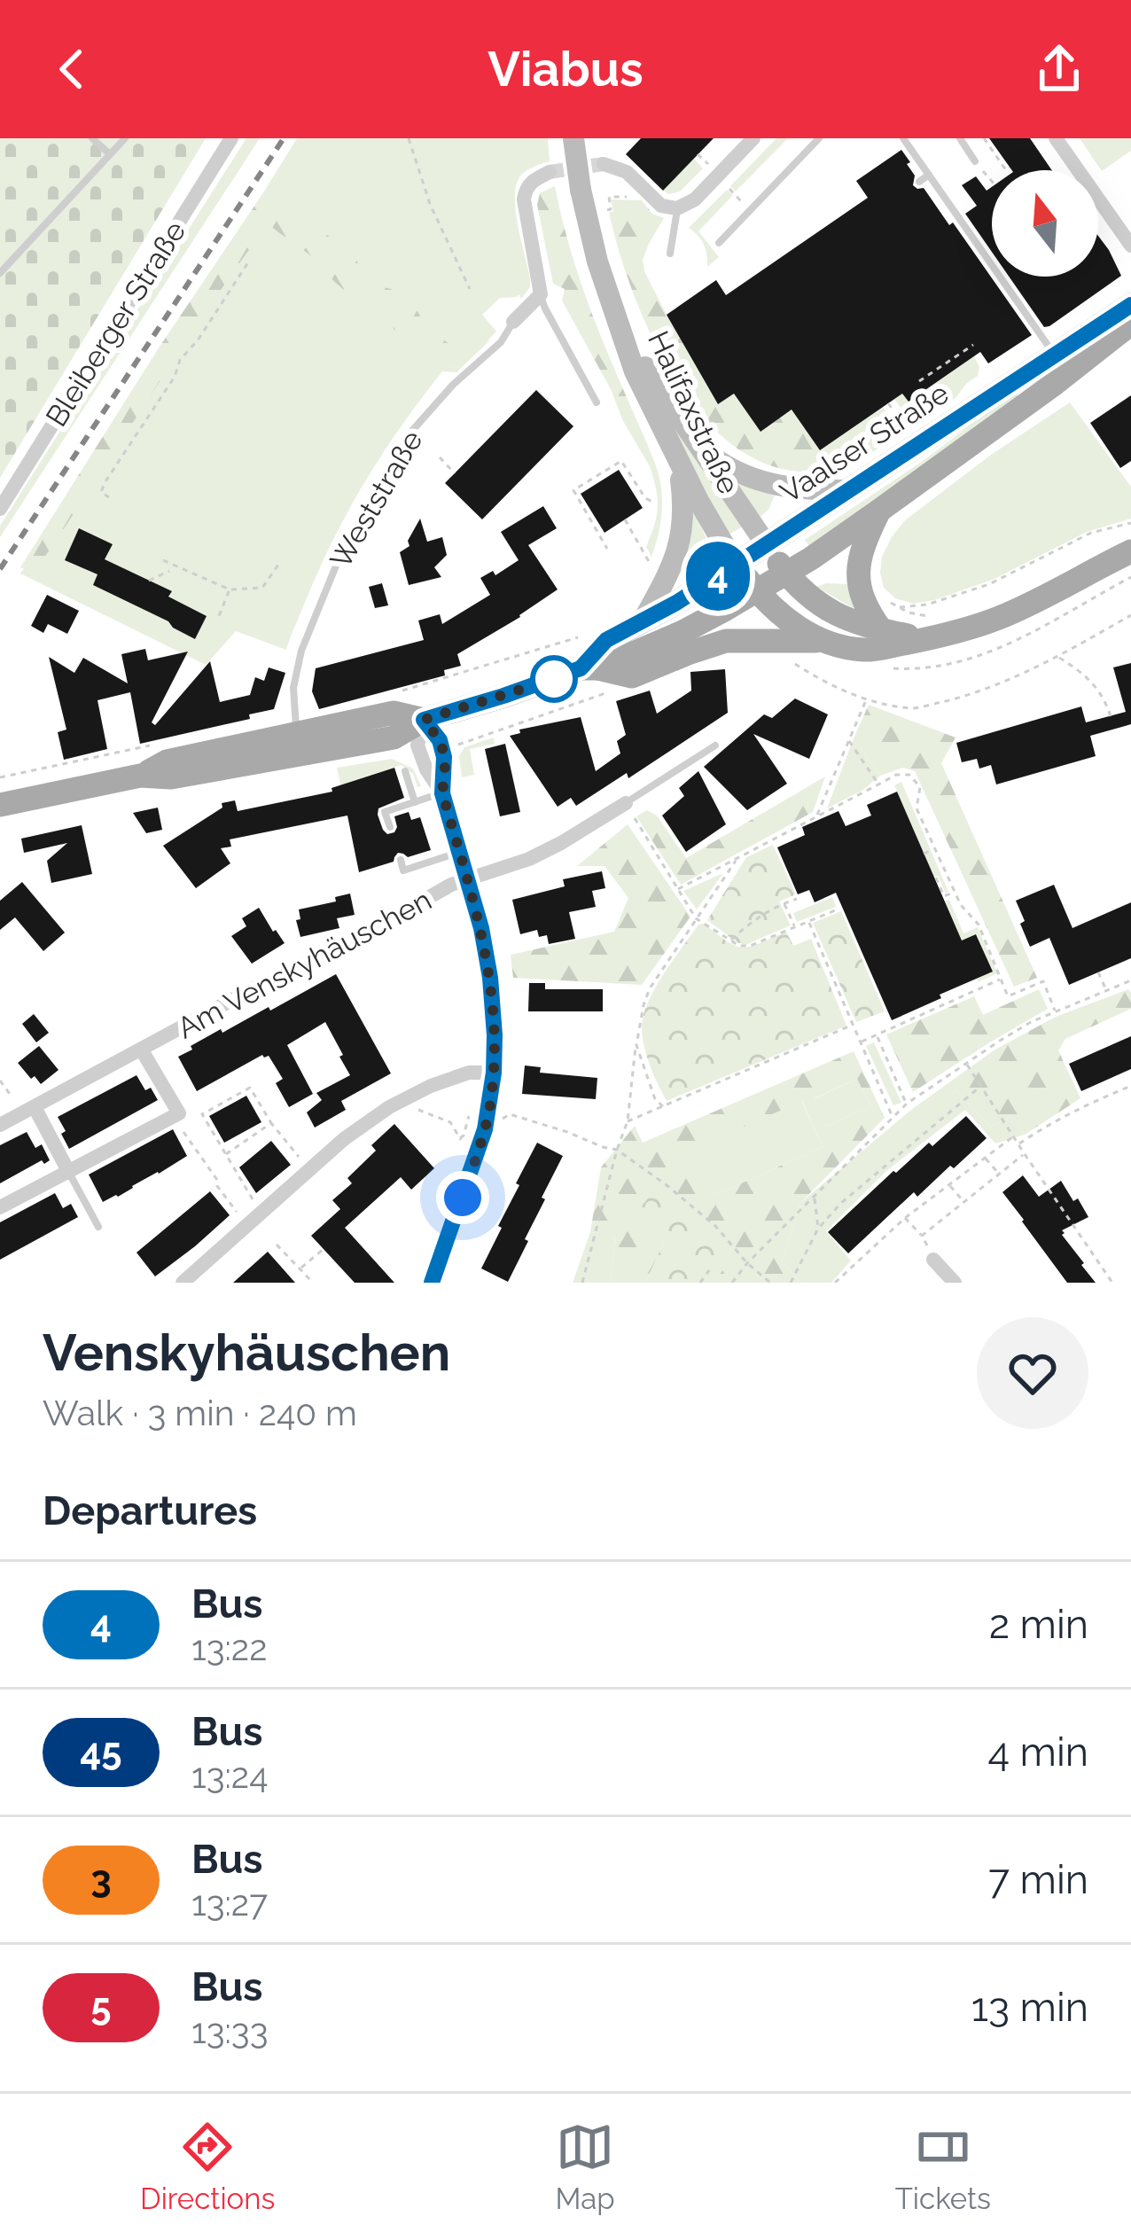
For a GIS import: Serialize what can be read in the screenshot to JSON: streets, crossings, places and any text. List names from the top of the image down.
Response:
{
  "streets": {
    "main road": ["Halifaxstraße", "Vaalser Straße"],
    "street": ["Bleiberger Straße", "Weststraße", "Am Venskyhäuschen"]
  },
  "crossings": [
    ["Halifaxstraße", "Vaalser Straße"],
    ["Vaalser Straße", "Weststraße"]
  ],
  "lines": ["bus line 4"],
  "north": "top",
  "page": {
    "header": "Viabus",
    "on_map": "4",
    "heading": [
      ["Venskyhäuschen", "Walk · 3 min · 240 m"],
      "Departures"
    ],
    "list": [
      {
        "mark": "4",
        "name": "Bus",
        "note": "13:22",
        "value": "2 min"
      },
      {
        "mark": "45",
        "name": "Bus",
        "note": "13:24",
        "value": "4 min"
      },
      {
        "mark": "3",
        "name": "Bus",
        "note": "13:27",
        "value": "7 min"
      },
      {
        "mark": "5",
        "name": "Bus",
        "note": "13:33",
        "value": "13 min"
      }
    ],
    "tabs": ["Directions", "Map", "Tickets"]
  }
}
